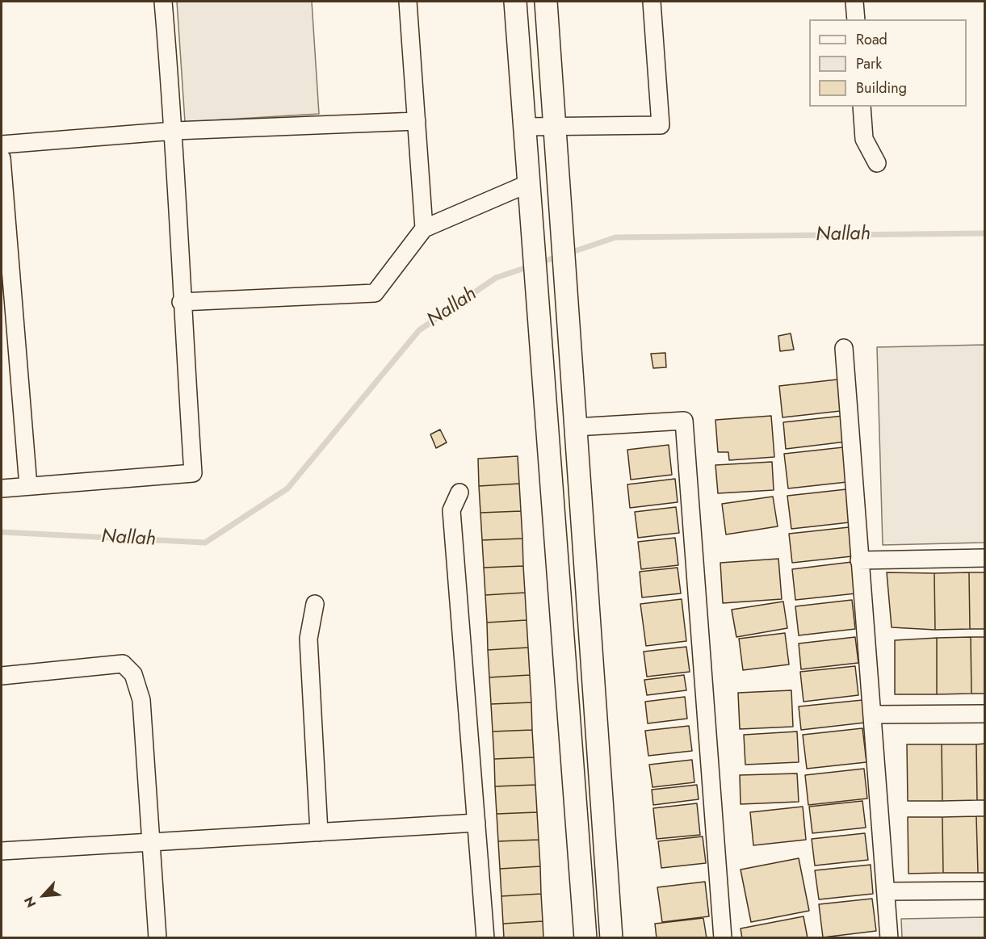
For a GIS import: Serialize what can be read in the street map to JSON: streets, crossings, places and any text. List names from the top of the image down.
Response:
{
  "water": ["Nallah"],
  "legend": ["Road", "Park", "Building"],
  "north": "bottom left"
}
